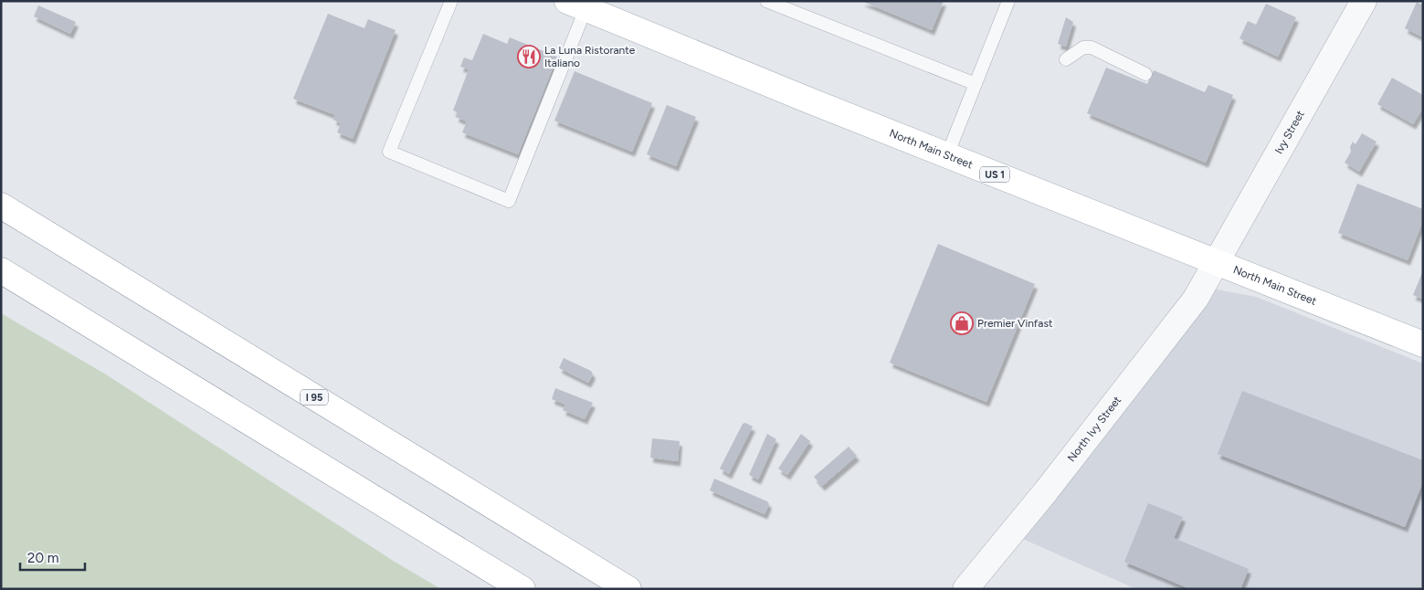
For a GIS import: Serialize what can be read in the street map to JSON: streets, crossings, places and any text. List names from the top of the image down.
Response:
{
  "streets": {
    "main road": ["North Main Street", "US 1", "I 95"],
    "street": ["Ivy Street", "North Ivy Street"]
  },
  "crossings": [
    ["Ivy Street", "North Main Street"],
    ["Ivy Street", "North Ivy Street"],
    ["North Main Street", "North Ivy Street"]
  ],
  "places": {
    "restaurant": ["La Luna Ristorante Italiano"],
    "shop": ["Premier Vinfast"]
  },
  "scale_bar": "20 m"
}
